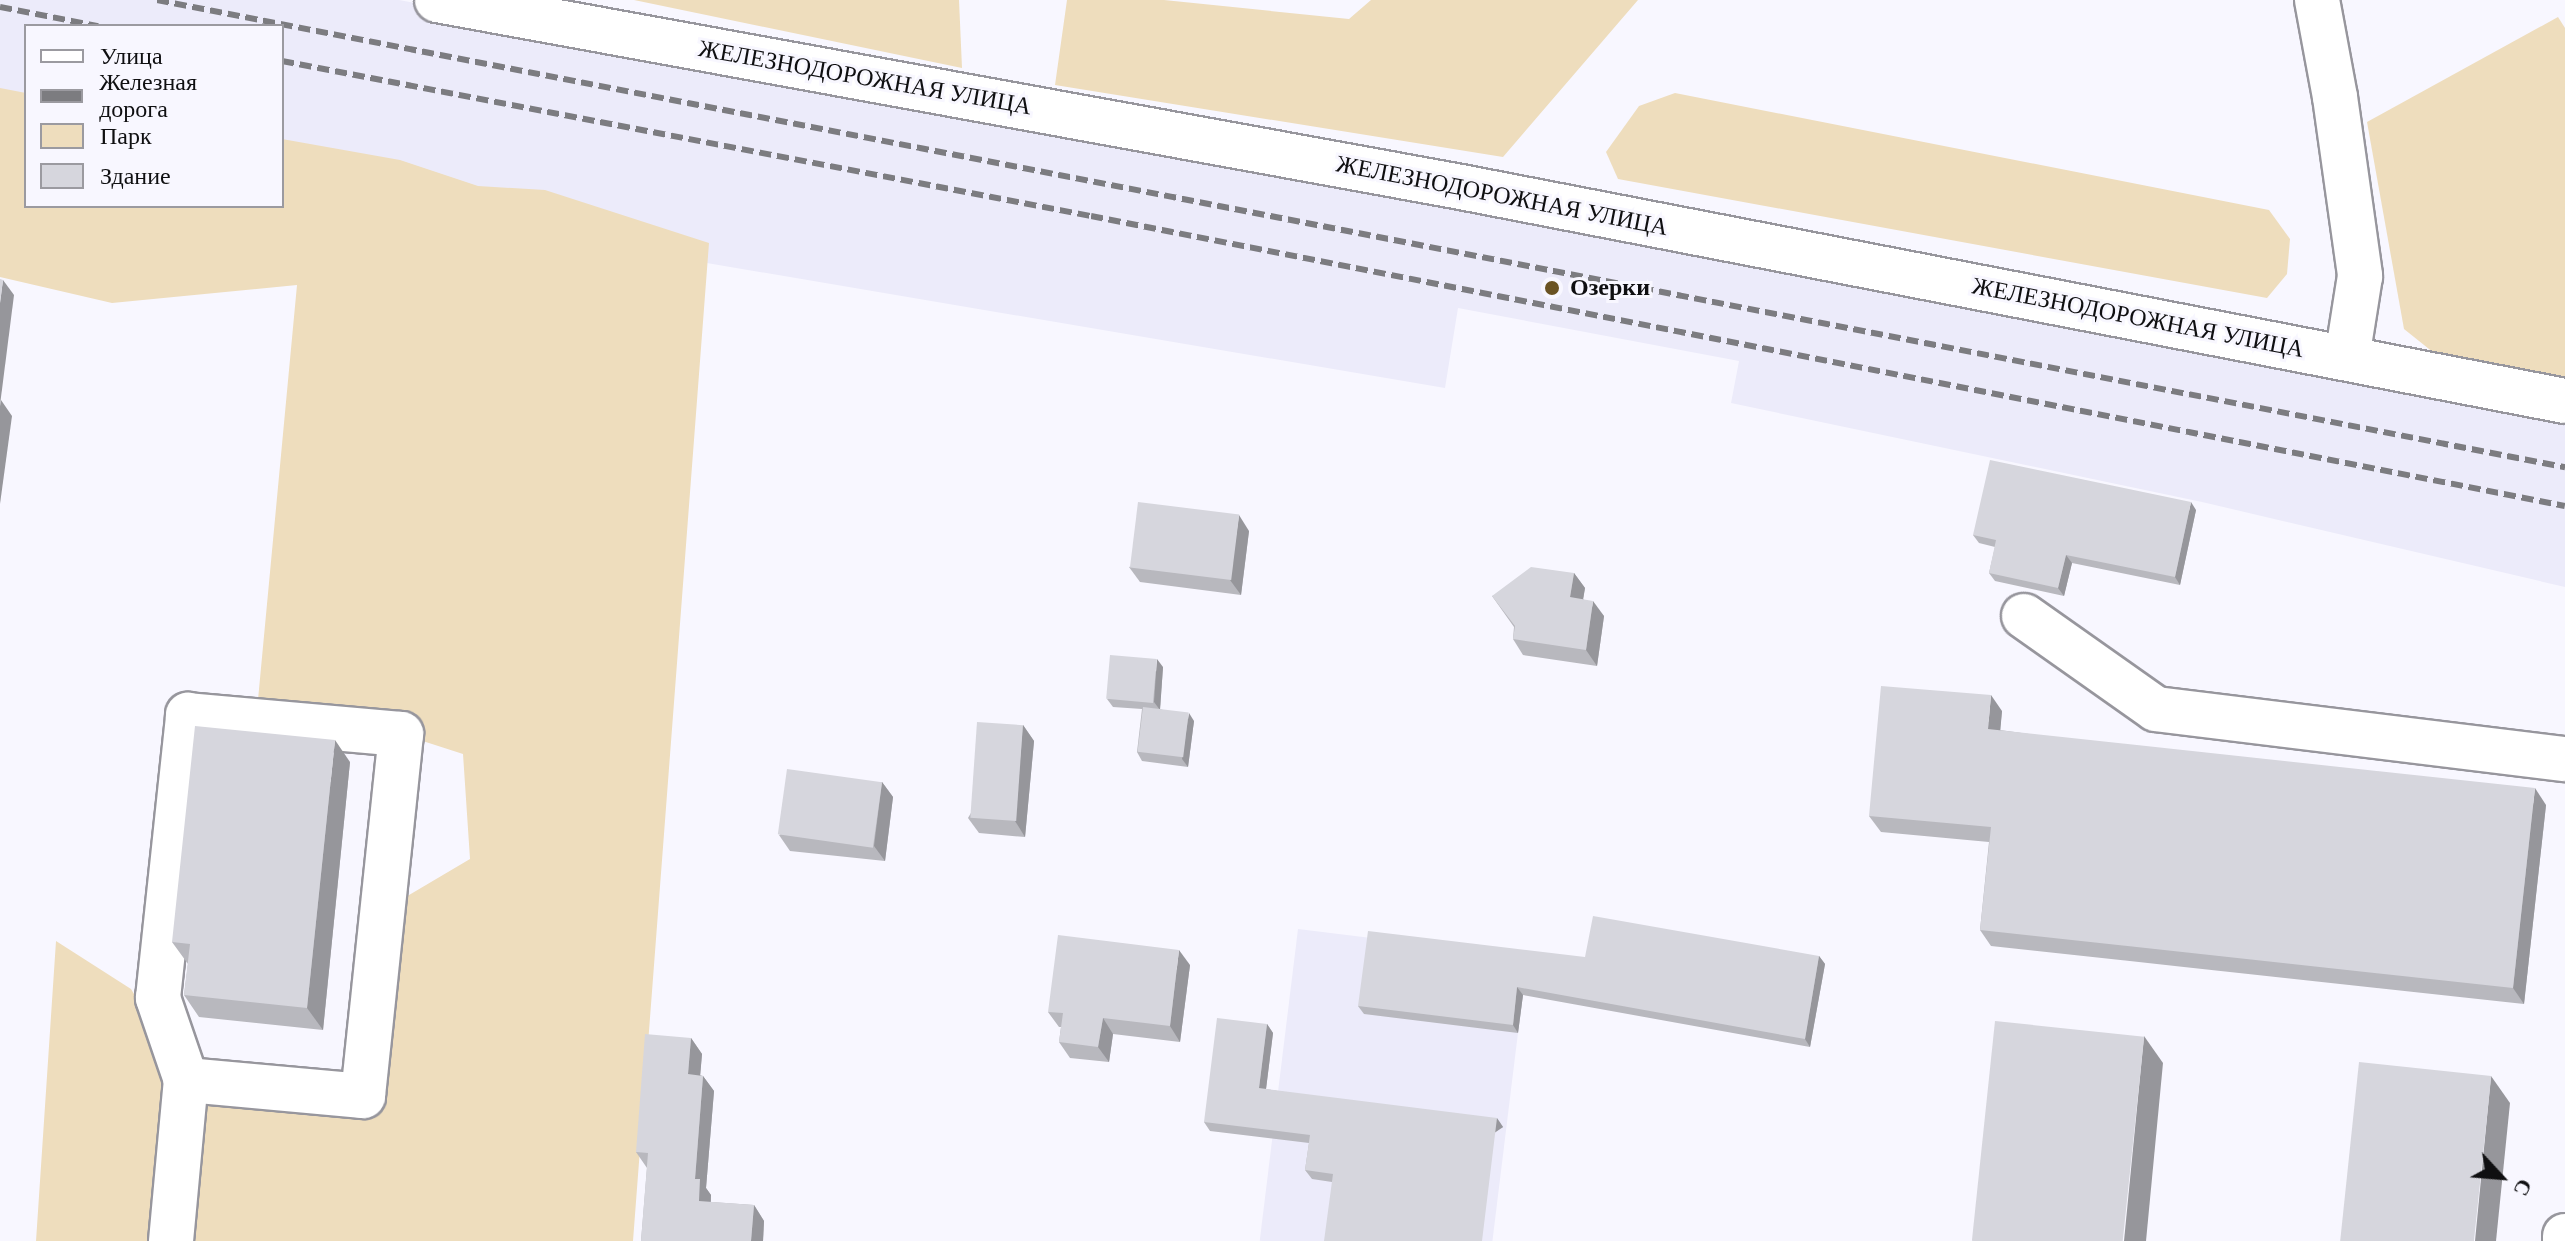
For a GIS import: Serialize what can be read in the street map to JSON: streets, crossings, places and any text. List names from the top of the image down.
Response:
{
  "streets": {
    "street": ["ЖЕЛЕЗНОДОРОЖНАЯ УЛИЦА"]
  },
  "places": ["Озерки"],
  "legend": [
    "Улица",
    "Железная дорога",
    "Парк",
    "Здание"
  ],
  "north": "bottom right"
}
